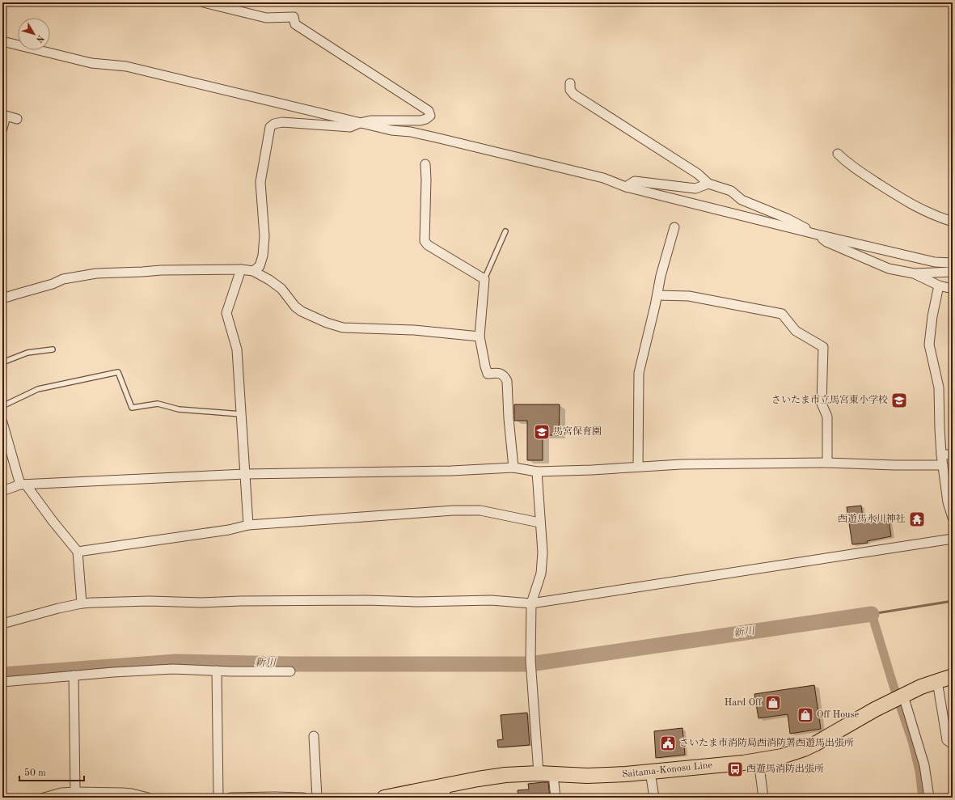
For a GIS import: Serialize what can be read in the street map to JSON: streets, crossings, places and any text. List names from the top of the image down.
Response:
{
  "streets": {
    "main road": ["Saitama-Konosu Line"]
  },
  "water": ["新川"],
  "places": {
    "school or university": ["さいたま市立馬宮東小学校", "馬宮保育園"],
    "temple": ["西遊馬氷川神社"],
    "shop": ["Hard Off", "Off House"],
    "public building": ["さいたま市消防局西消防署西遊馬出張所"],
    "bus stop": ["西遊馬消防出張所"]
  },
  "scale_bar": "50 m",
  "north": "bottom right"
}
